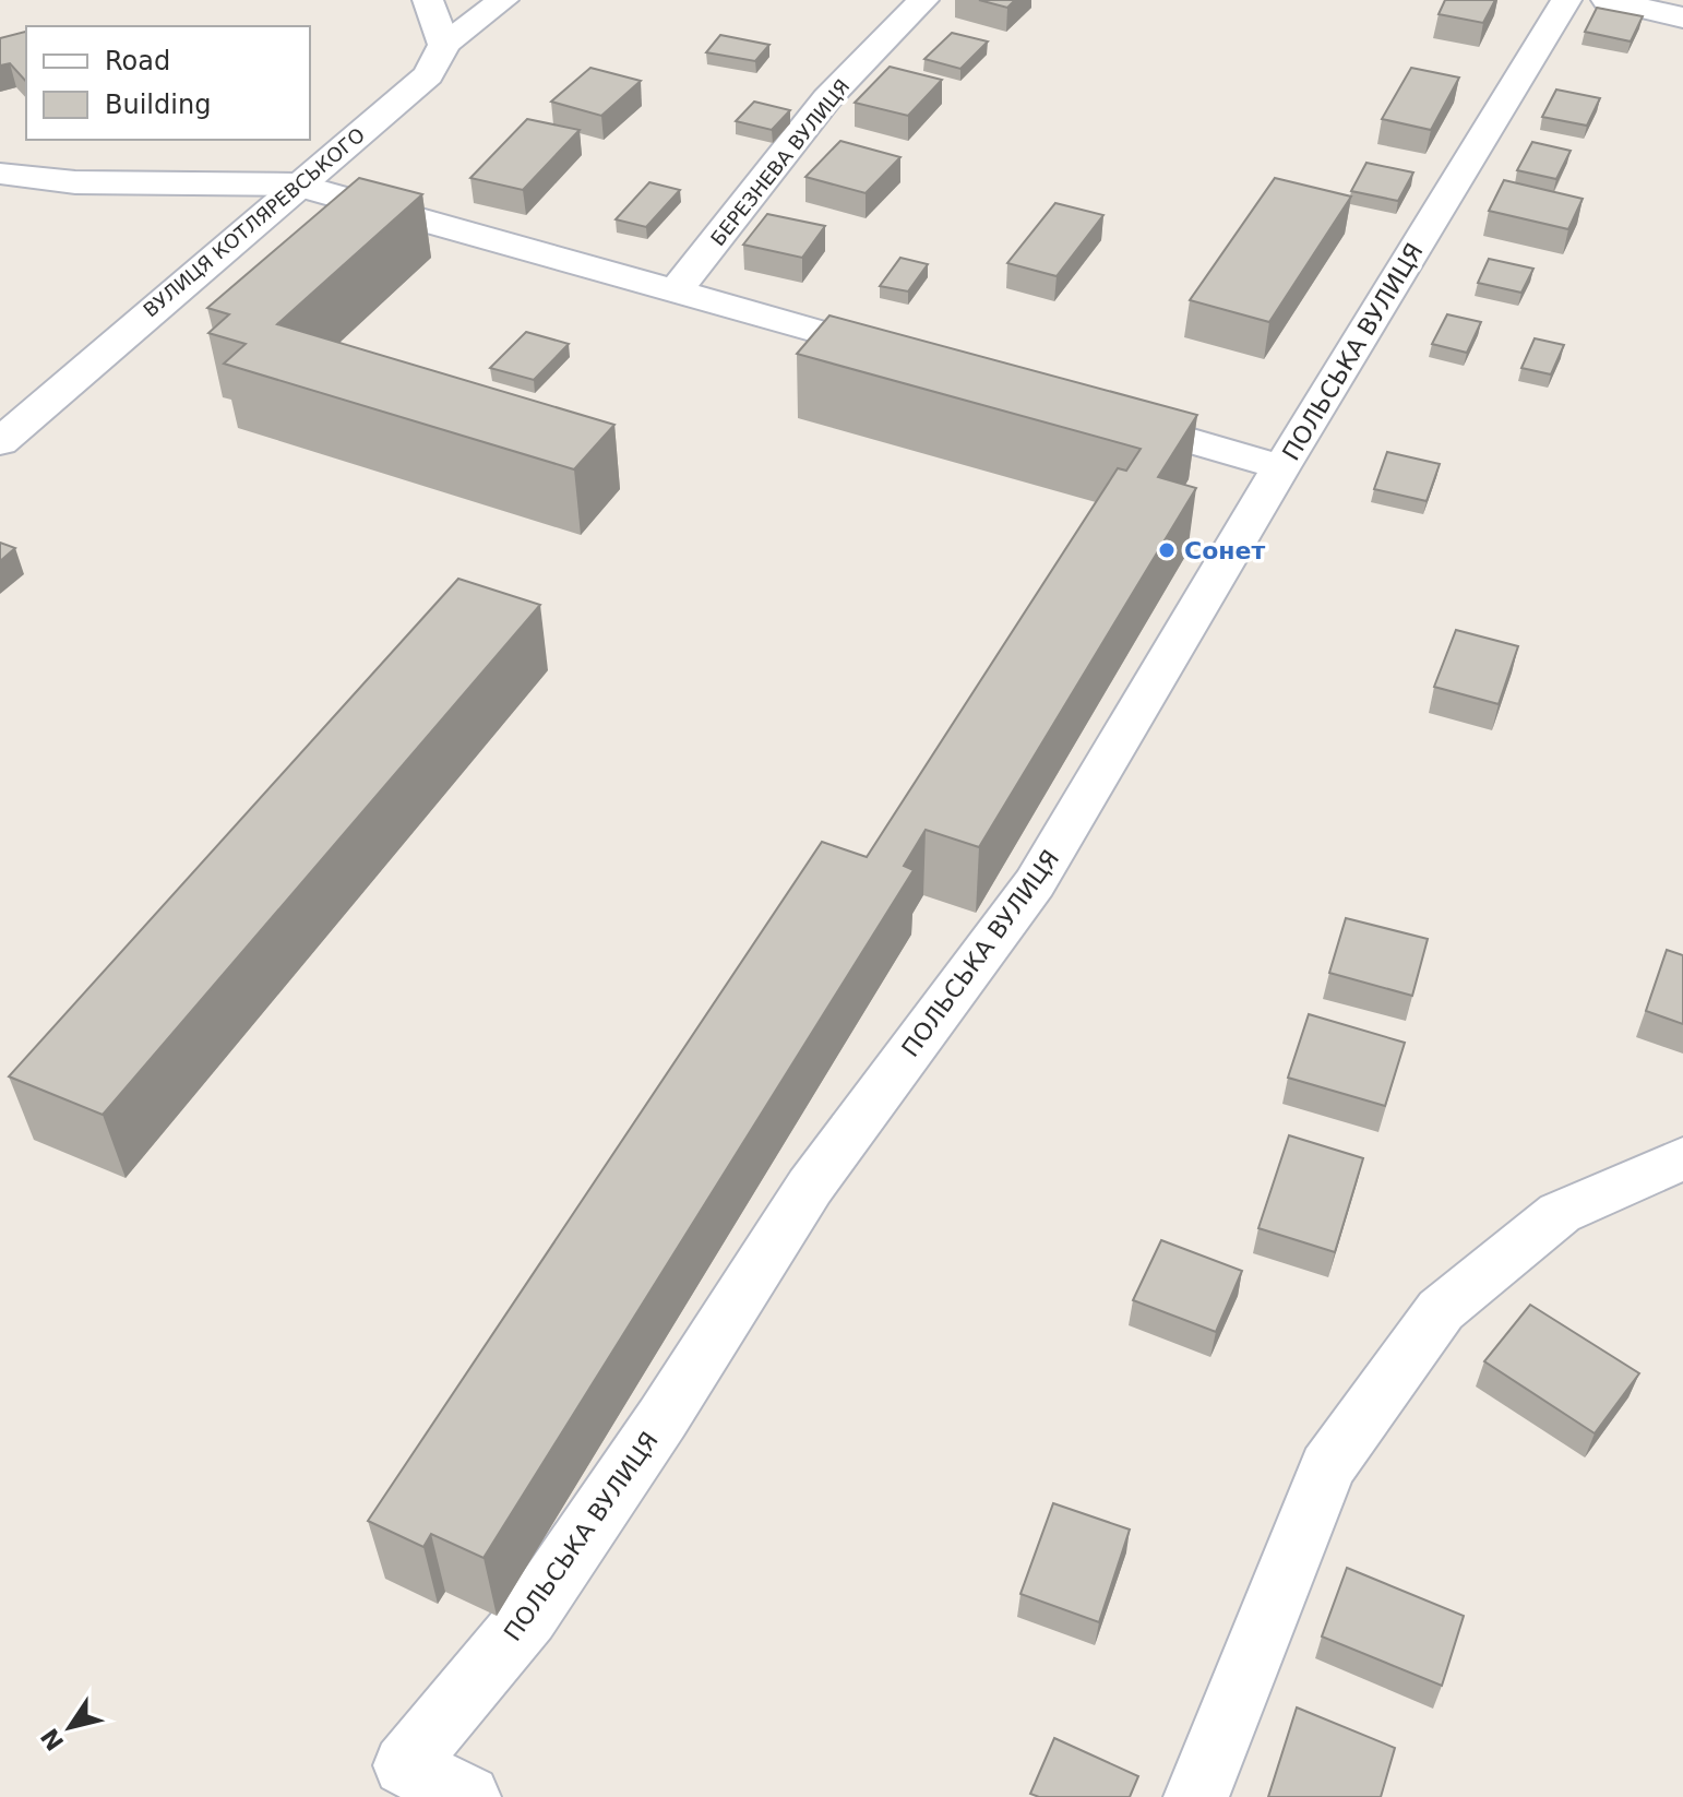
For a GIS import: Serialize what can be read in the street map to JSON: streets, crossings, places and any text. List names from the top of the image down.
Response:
{
  "streets": {
    "street": ["БЕРЕЗНЕВА ВУЛИЦЯ", "ВУЛИЦЯ КОТЛЯРЕВСЬКОГО", "ПОЛЬСЬКА ВУЛИЦЯ"]
  },
  "places": ["Сонет"],
  "legend": ["Road", "Building"],
  "north": "bottom left"
}
